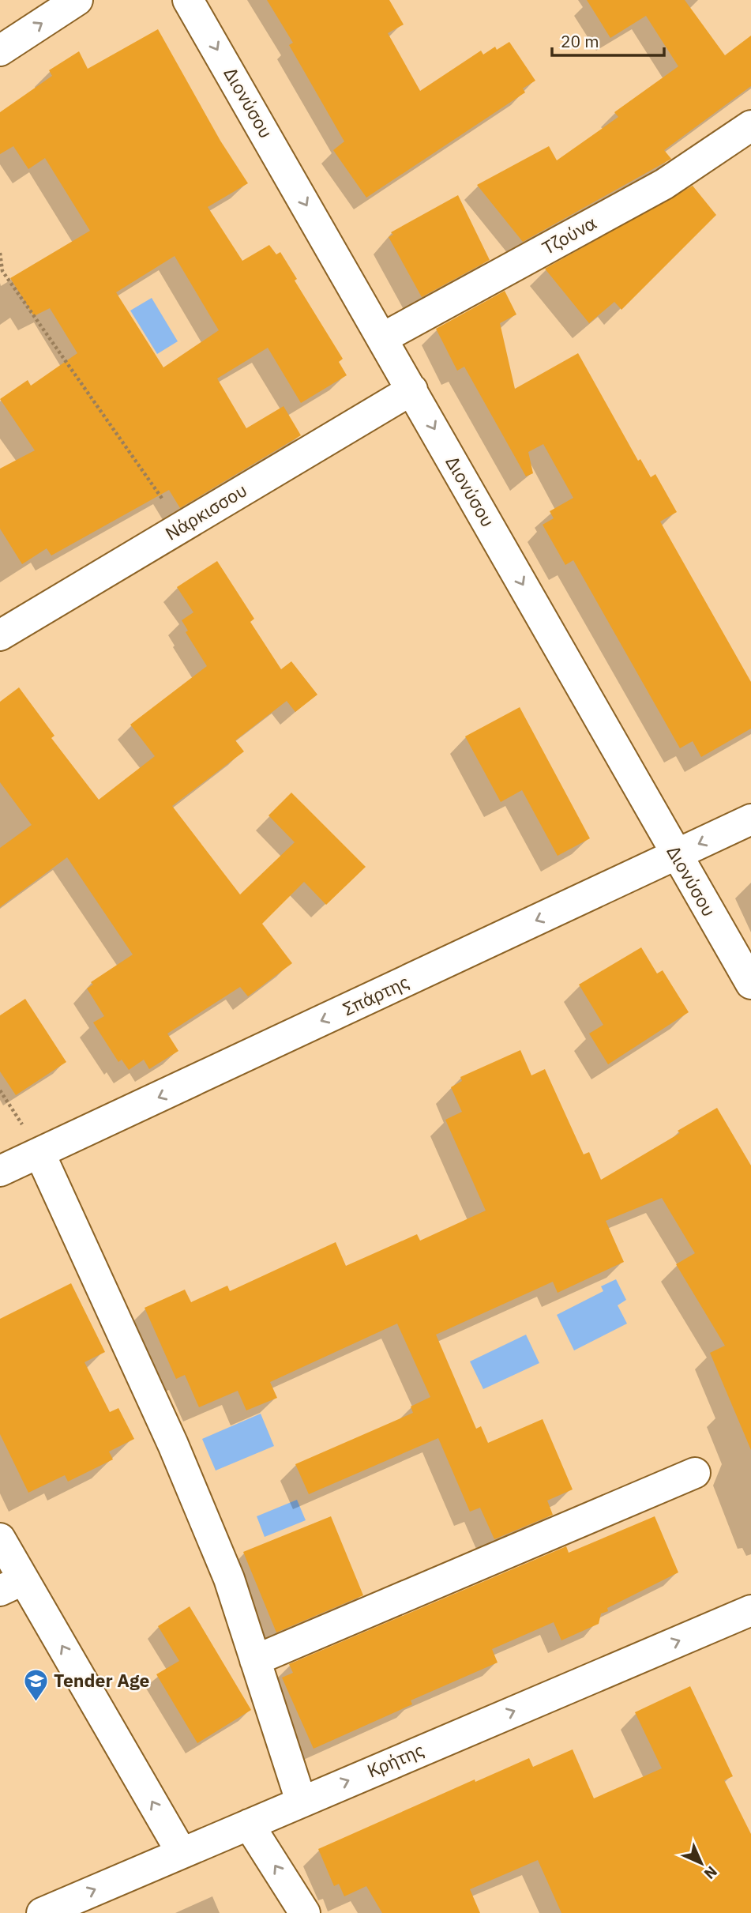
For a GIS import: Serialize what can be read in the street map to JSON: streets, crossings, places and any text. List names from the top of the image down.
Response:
{
  "streets": {
    "street": [
      "Διονύσου",
      "Τζούνα",
      "Νάρκισσου",
      "Σπάρτης",
      "Κρήτης"
    ]
  },
  "crossings": [
    ["Διονύσου", "Τζούνα"],
    ["Διονύσου", "Νάρκισσου"],
    ["Διονύσου", "Σπάρτης"]
  ],
  "one_way": ["Διονύσου", "Σπάρτης"],
  "places": {
    "school or university": ["Tender Age"]
  },
  "scale_bar": "20 m",
  "north": "bottom right"
}
